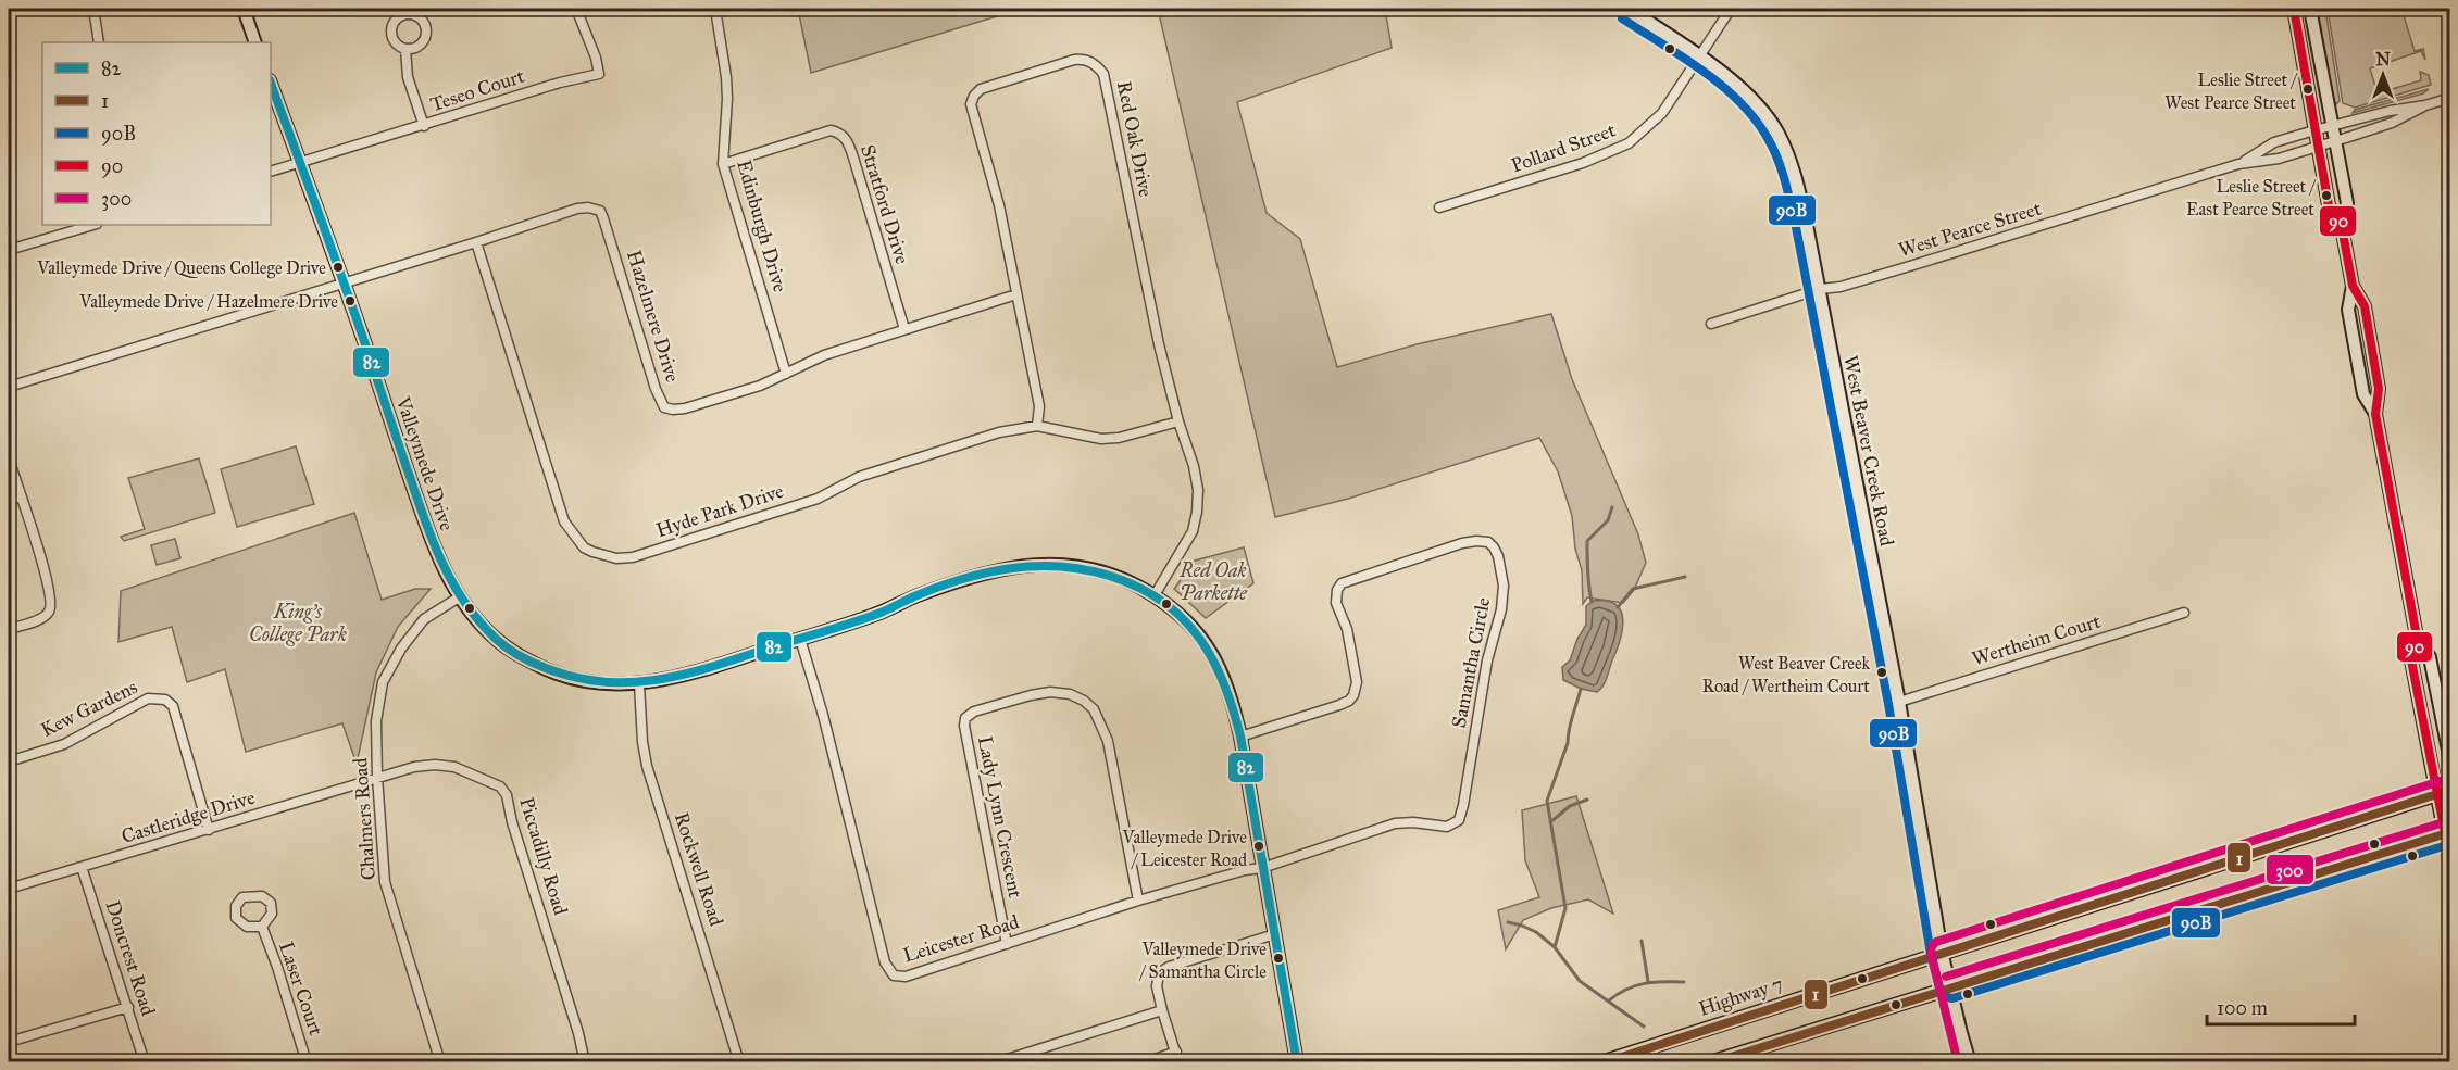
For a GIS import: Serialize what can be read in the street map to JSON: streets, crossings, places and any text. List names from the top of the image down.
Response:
{
  "streets": {
    "main road": ["Highway 7"],
    "street": [
      "Teseo Court",
      "Red Oak Drive",
      "Pollard Street",
      "Stratford Drive",
      "Edinburgh Drive",
      "West Pearce Street",
      "Hazelmere Drive",
      "West Beaver Creek Road",
      "Valleymede Drive",
      "Hyde Park Drive",
      "Wertheim Court",
      "Samantha Circle",
      "Kew Gardens",
      "Castleridge Drive",
      "Lady Lynn Crescent",
      "Chalmers Road",
      "Piccadilly Road",
      "Rockwell Road",
      "Leicester Road",
      "Doncrest Road",
      "Laser Court"
    ]
  },
  "crossings": [
    ["Teseo Court", "Valleymede Drive"],
    ["Red Oak Drive", "Hazelmere Drive"],
    ["Red Oak Drive", "Valleymede Drive"],
    ["Red Oak Drive", "Hyde Park Drive"],
    ["Pollard Street", "West Beaver Creek Road"],
    ["Stratford Drive", "Edinburgh Drive"],
    ["Stratford Drive", "Hazelmere Drive"],
    ["Edinburgh Drive", "Hazelmere Drive"],
    ["West Pearce Street", "West Beaver Creek Road"],
    ["Hazelmere Drive", "Valleymede Drive"],
    ["Hazelmere Drive", "Hyde Park Drive"],
    ["West Beaver Creek Road", "Wertheim Court"],
    ["West Beaver Creek Road", "Highway 7"],
    ["Valleymede Drive", "Samantha Circle"],
    ["Valleymede Drive", "Chalmers Road"],
    ["Valleymede Drive", "Rockwell Road"],
    ["Valleymede Drive", "Leicester Road"],
    ["Samantha Circle", "Leicester Road"],
    ["Kew Gardens", "Castleridge Drive"],
    ["Castleridge Drive", "Chalmers Road"],
    ["Castleridge Drive", "Piccadilly Road"],
    ["Castleridge Drive", "Doncrest Road"],
    ["Lady Lynn Crescent", "Leicester Road"],
    ["Chalmers Road", "Piccadilly Road"]
  ],
  "parks": ["Red Oak Parkette", "King's College Park"],
  "places": [
    "Leslie Street / West Pearce Street",
    "Leslie Street / East Pearce Street",
    "Valleymede Drive / Queens College Drive",
    "Valleymede Drive / Hazelmere Drive",
    "West Beaver Creek Road / Wertheim Court",
    "Valleymede Drive / Leicester Road",
    "Valleymede Drive / Samantha Circle"
  ],
  "lines": [
    "transit line 90",
    "transit line 90B",
    "transit line 82",
    "transit line 300",
    "transit line 1"
  ],
  "legend": [
    "82",
    "1",
    "90B",
    "90",
    "300"
  ],
  "scale_bar": "100 m",
  "north": "top"
}
